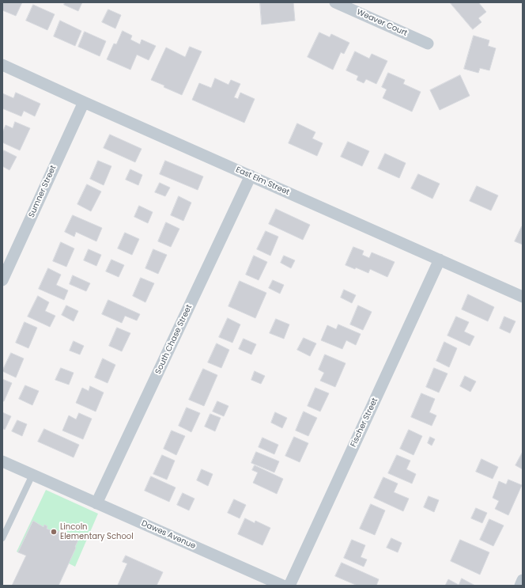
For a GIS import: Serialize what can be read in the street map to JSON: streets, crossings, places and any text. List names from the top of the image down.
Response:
{
  "streets": {
    "street": [
      "Weaver Court",
      "East Elm Street",
      "Sumner Street",
      "South Chase Street",
      "Fischer Street",
      "Dawes Avenue"
    ]
  },
  "crossings": [
    ["East Elm Street", "Sumner Street"],
    ["East Elm Street", "South Chase Street"],
    ["East Elm Street", "Fischer Street"],
    ["South Chase Street", "Dawes Avenue"]
  ],
  "places": ["Lincoln Elementary School"]
}
